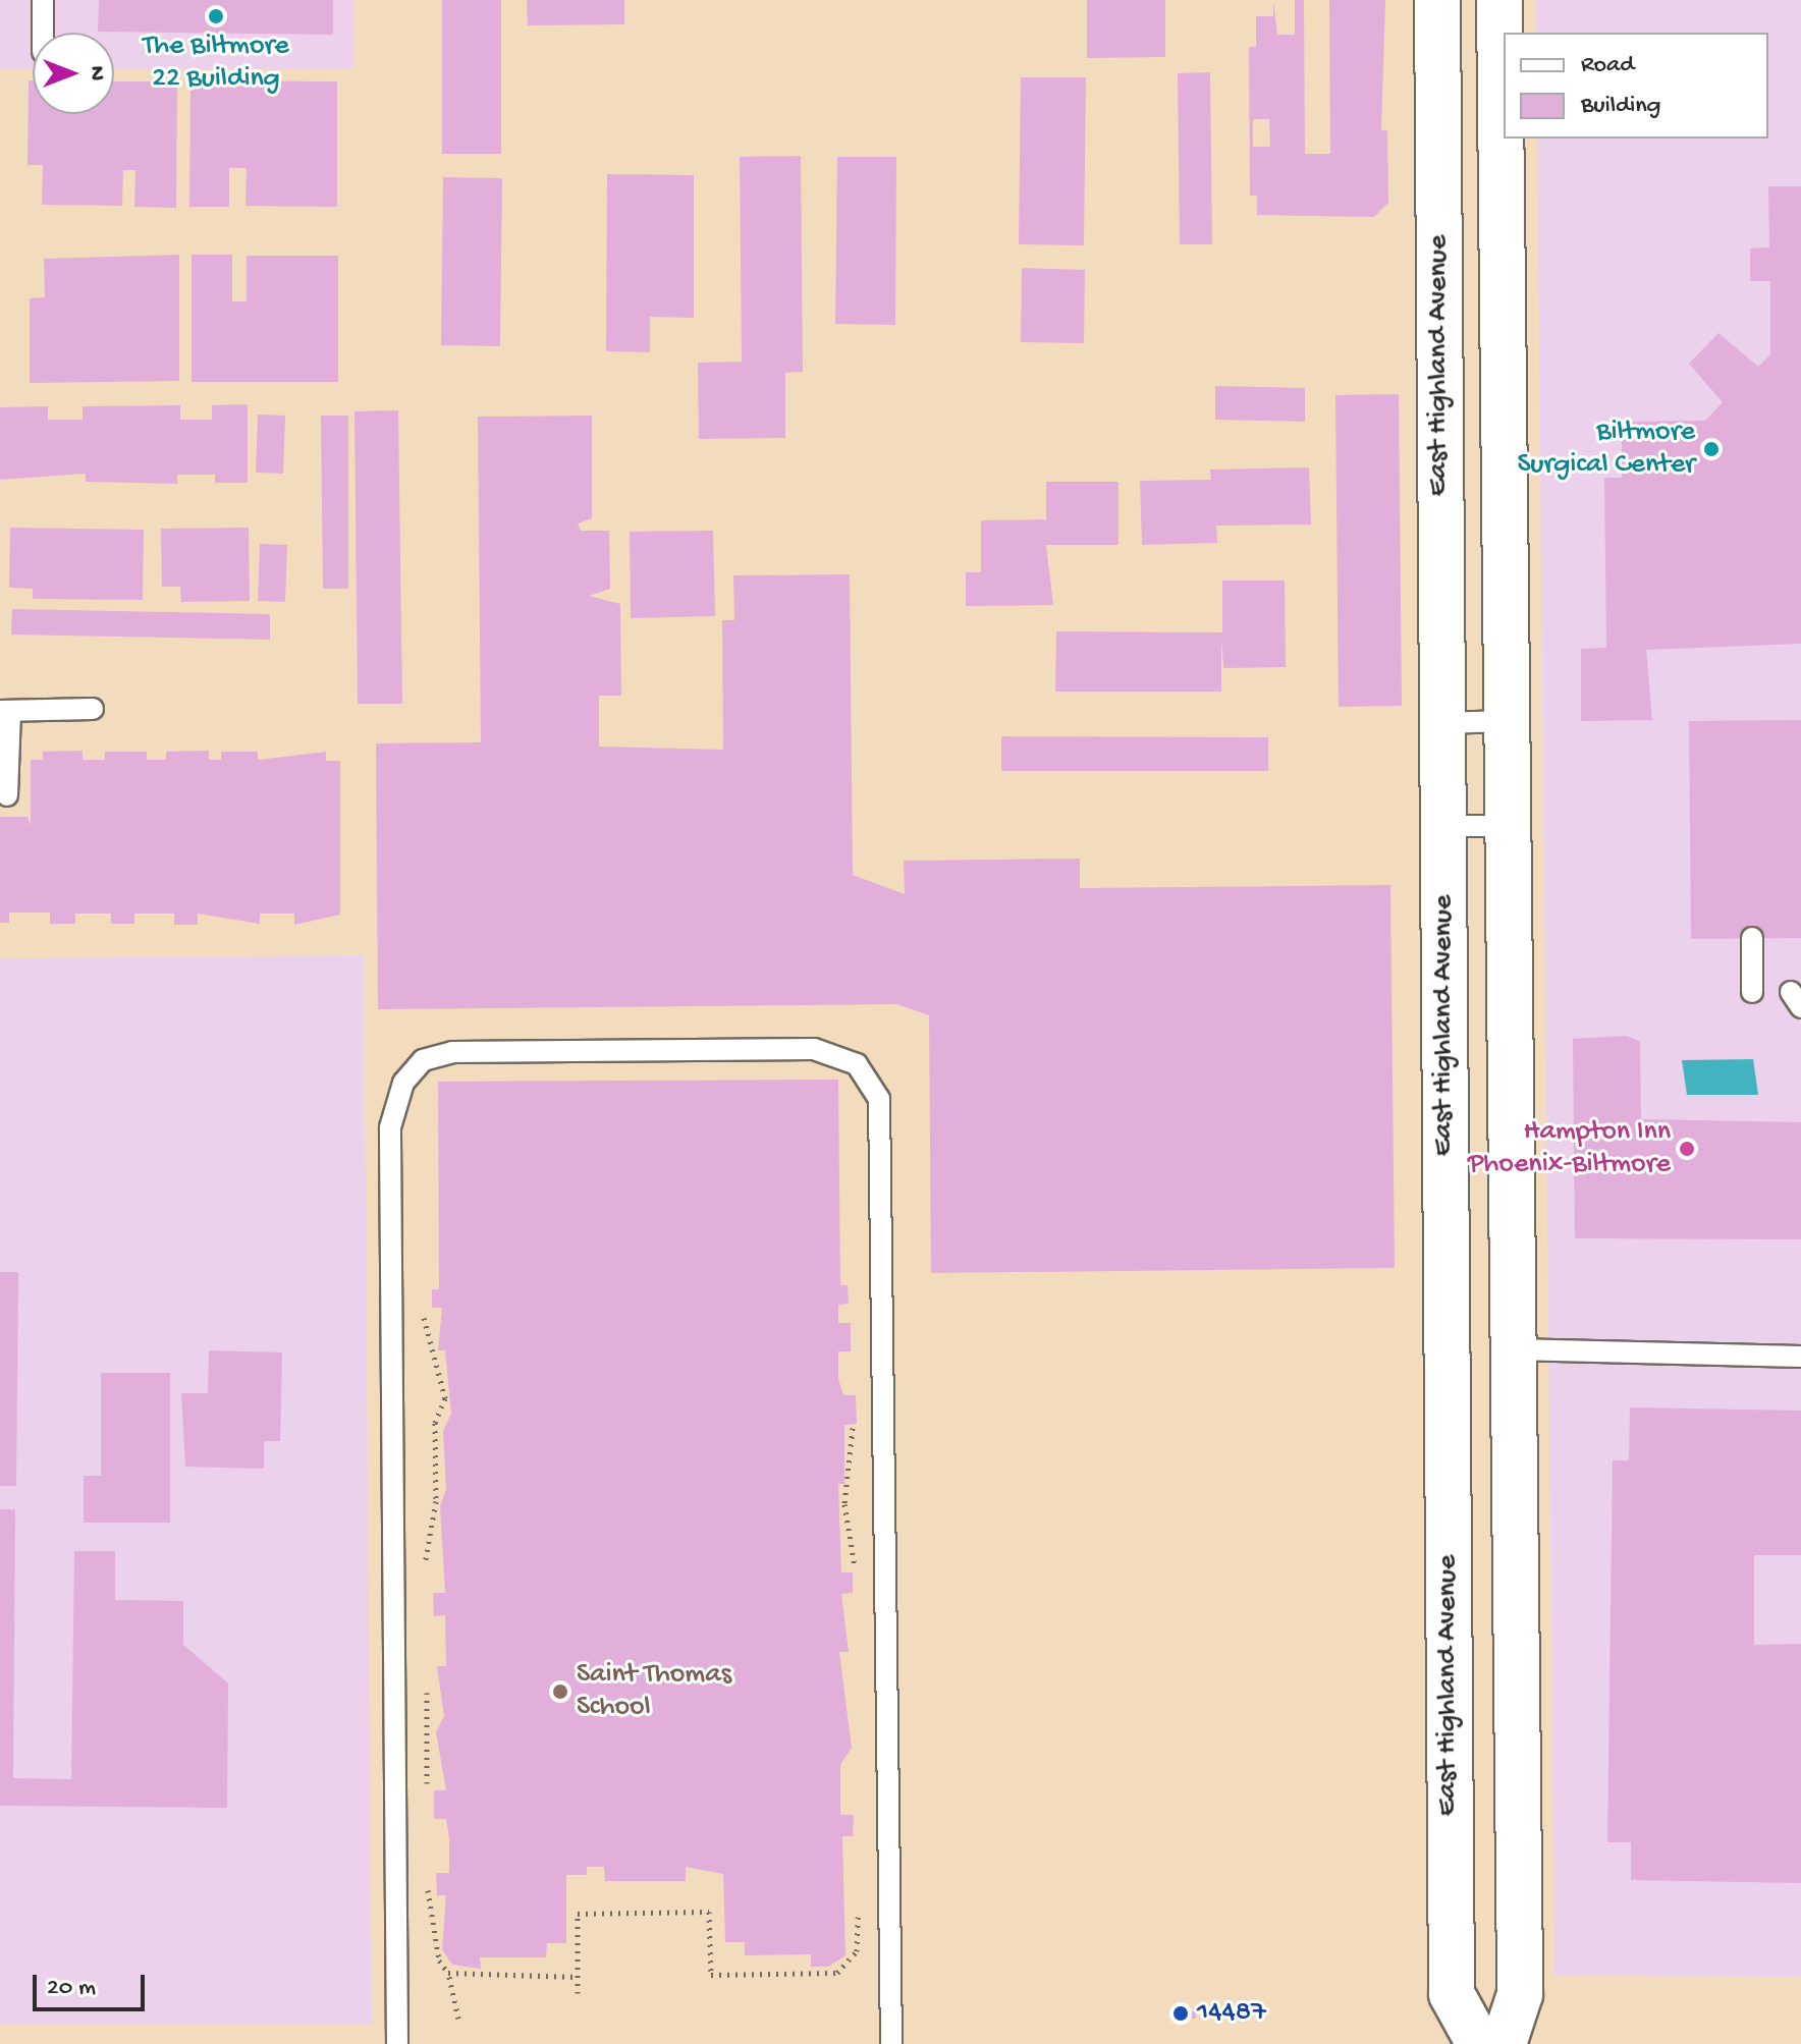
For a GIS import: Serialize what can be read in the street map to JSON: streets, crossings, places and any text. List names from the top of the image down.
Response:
{
  "streets": {
    "main road": ["East Highland Avenue"]
  },
  "places": [
    "The Biltmore 22 Building",
    "Biltmore Surgical Center",
    "Hampton Inn Phoenix-Biltmore",
    "Saint Thomas School",
    "14487"
  ],
  "legend": ["Road", "Building"],
  "scale_bar": "20 m",
  "north": "right"
}
